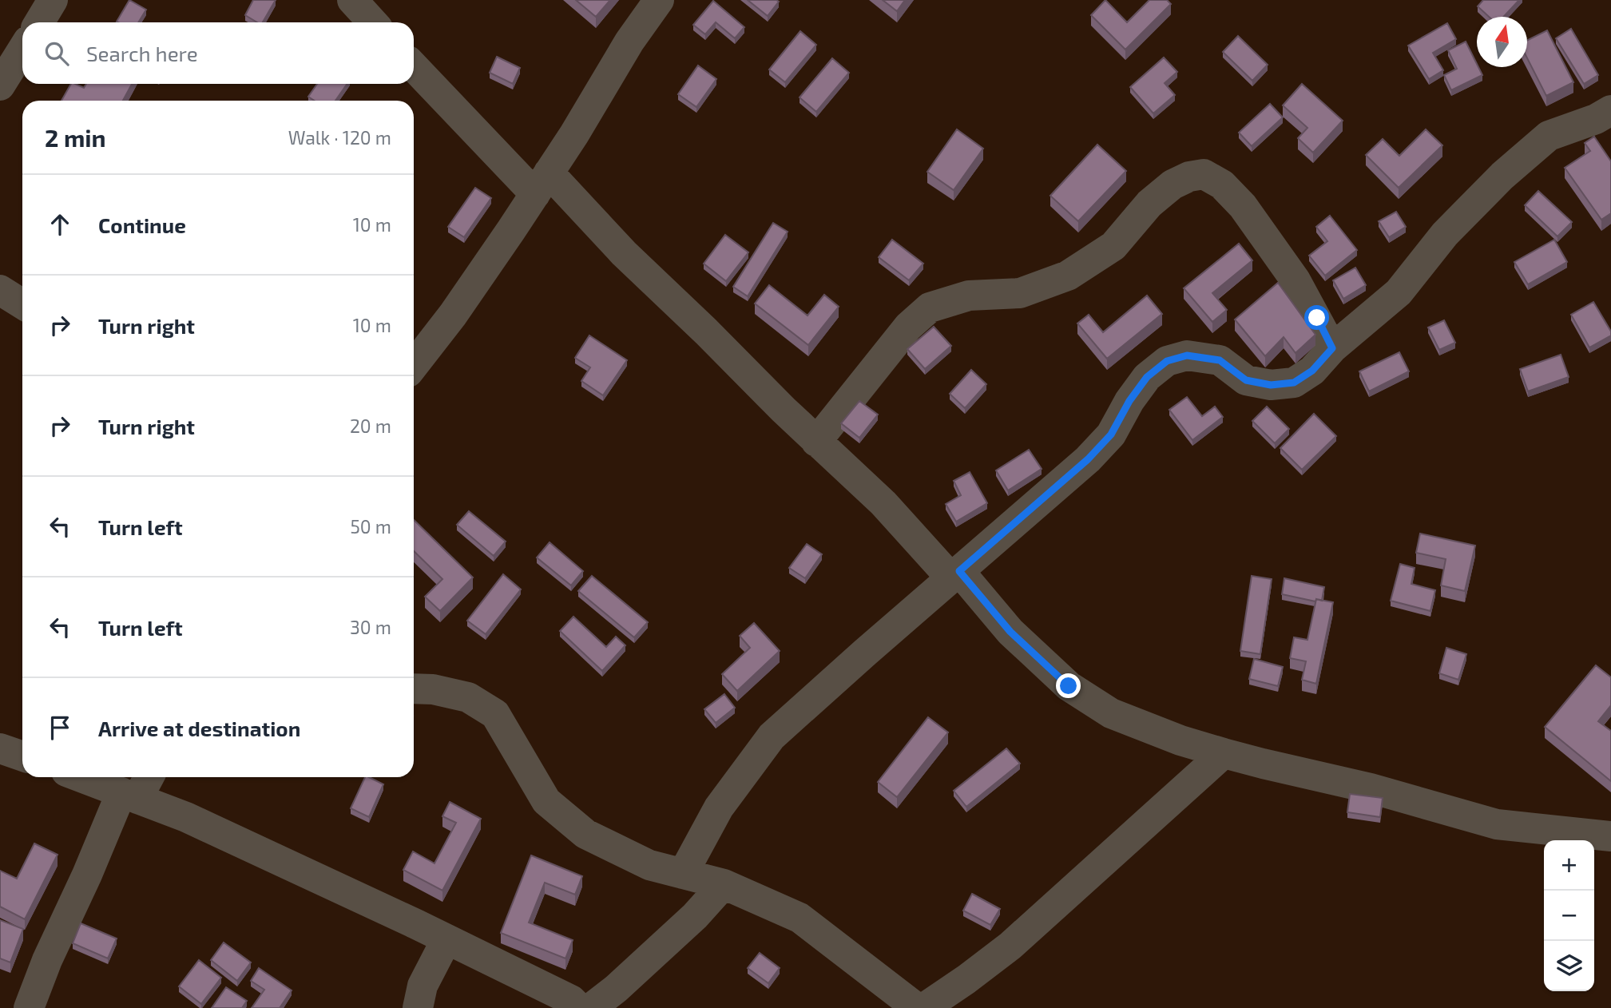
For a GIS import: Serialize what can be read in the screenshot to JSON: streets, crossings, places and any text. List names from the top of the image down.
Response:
{
  "north": "top",
  "page": {
    "search": "Search here",
    "heading": ["2 min", "Walk · 120 m"],
    "list": [
      ["Continue", "10 m"],
      ["Turn right", "10 m"],
      ["Turn right", "20 m"],
      ["Turn left", "50 m"],
      ["Turn left", "30 m"],
      "Arrive at destination"
    ],
    "map_buttons": ["+", "−"]
  }
}
